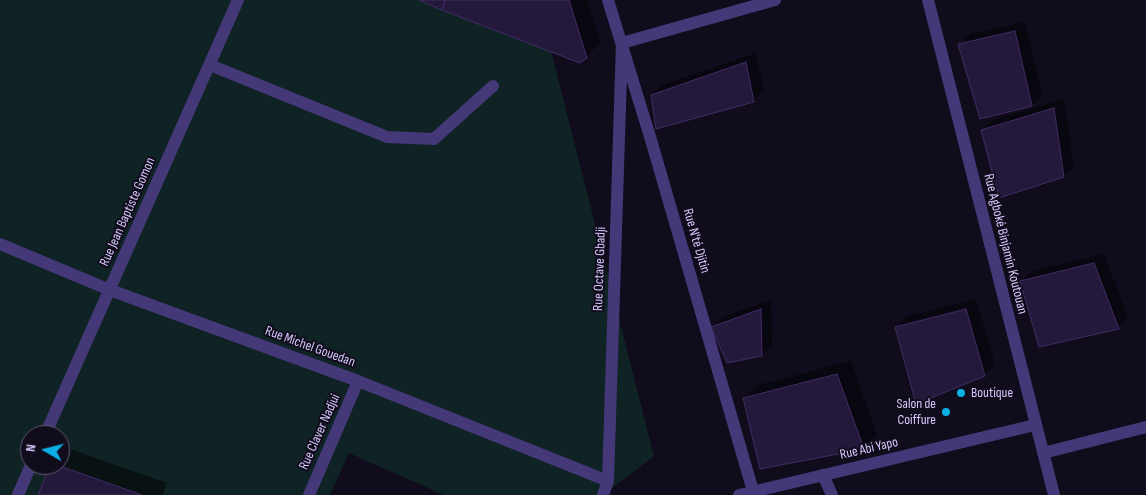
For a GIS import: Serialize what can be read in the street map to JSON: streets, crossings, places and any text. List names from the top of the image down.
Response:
{
  "streets": {
    "street": [
      "Rue Jean Baptiste Gomon",
      "Rue N'té Djitin",
      "Rue Agboké Binjamin Koutouan",
      "Rue Octave Gbadji",
      "Rue Michel Gouedan",
      "Rue Claver Nadjui",
      "Rue Abi Yapo"
    ]
  },
  "crossings": [
    ["Rue Jean Baptiste Gomon", "Rue Michel Gouedan"],
    ["Rue N'té Djitin", "Rue Octave Gbadji"],
    ["Rue N'té Djitin", "Rue Abi Yapo"],
    ["Rue Agboké Binjamin Koutouan", "Rue Abi Yapo"],
    ["Rue Octave Gbadji", "Rue Michel Gouedan"],
    ["Rue Michel Gouedan", "Rue Claver Nadjui"]
  ],
  "places": ["Boutique", "Salon de Coiffure"],
  "north": "left"
}
